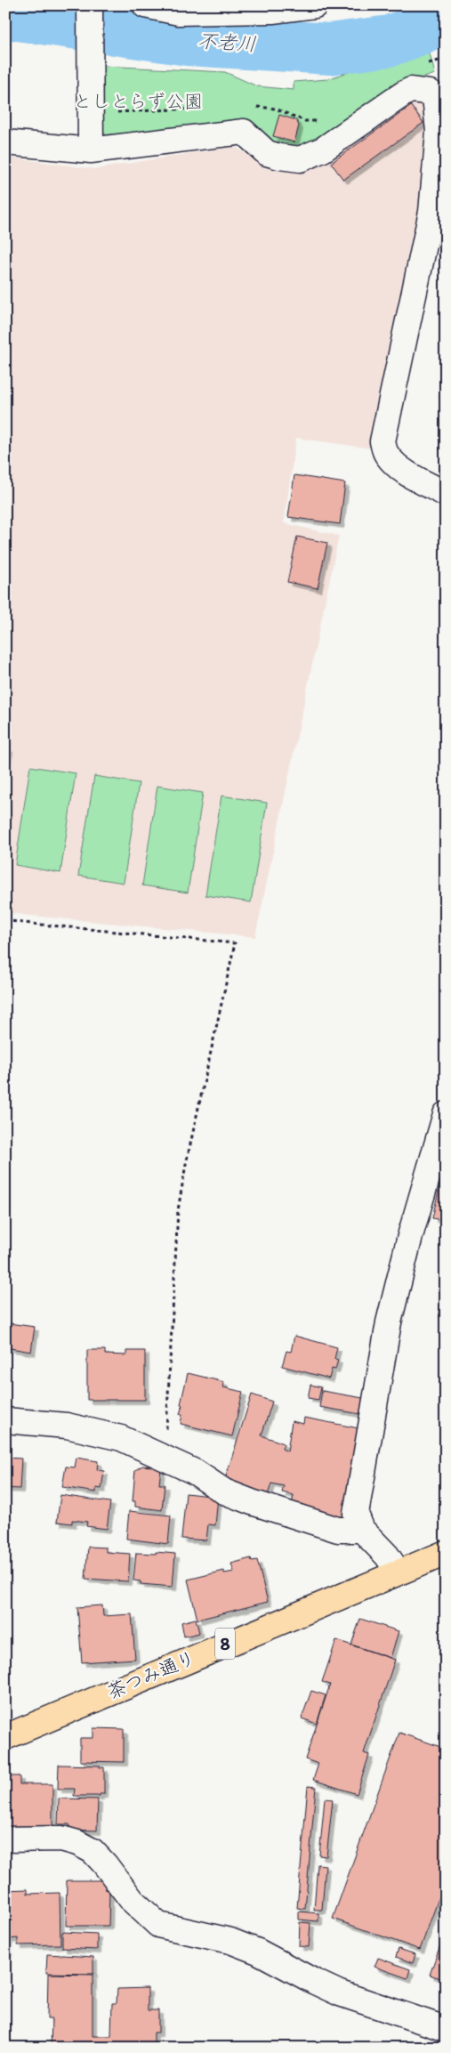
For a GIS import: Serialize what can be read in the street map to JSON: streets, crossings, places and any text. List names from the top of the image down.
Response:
{
  "streets": {
    "main road": ["8", "茶つみ通り"]
  },
  "water": ["不老川"],
  "parks": ["としとらず公園"]
}
